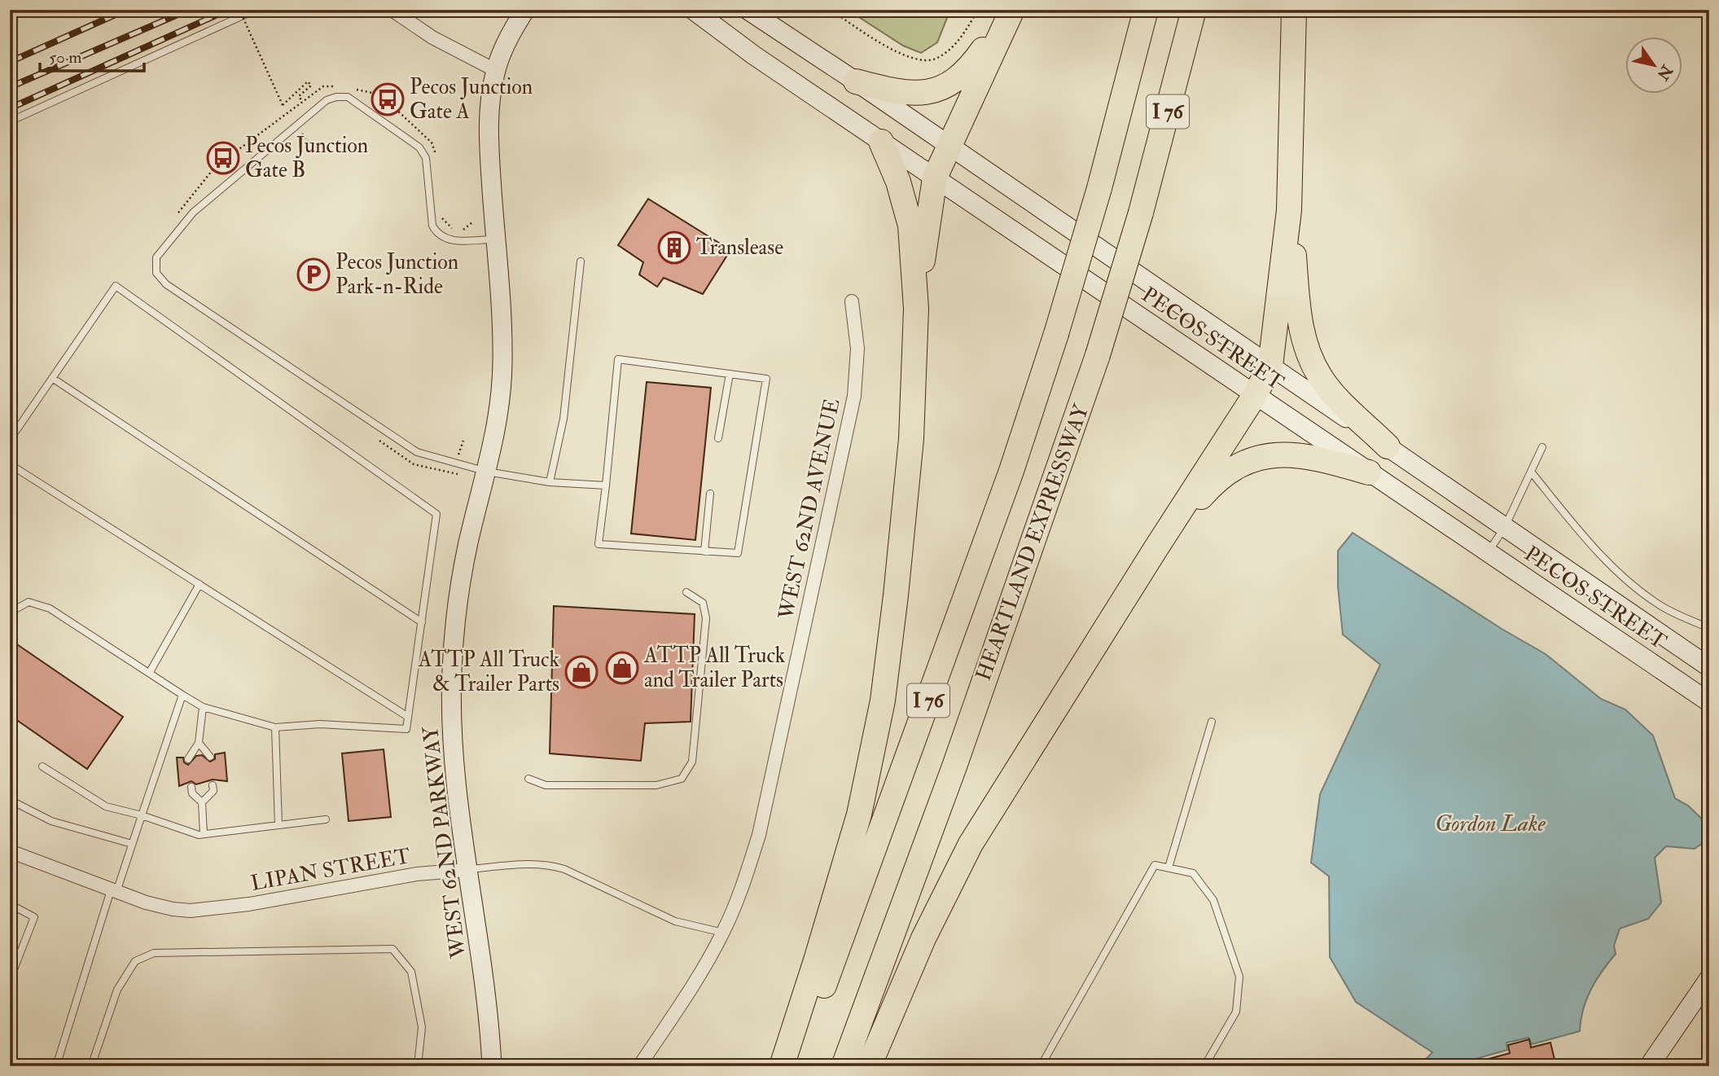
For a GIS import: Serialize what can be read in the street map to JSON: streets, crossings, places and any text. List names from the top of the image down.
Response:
{
  "streets": {
    "highway": ["I 76", "HEARTLAND EXPRESSWAY"],
    "main road": ["PECOS STREET", "WEST 62ND PARKWAY"],
    "street": ["WEST 62ND AVENUE", "LIPAN STREET"]
  },
  "crossings": [
    ["WEST 62ND AVENUE", "LIPAN STREET"],
    ["WEST 62ND PARKWAY", "LIPAN STREET"]
  ],
  "water": ["Gordon Lake"],
  "places": {
    "bus stop": ["Pecos Junction Gate A", "Pecos Junction Gate B"],
    "building": ["Translease"],
    "parking": ["Pecos Junction Park-n-Ride"],
    "shop": ["ATTP All Truck and Trailer Parts", "ATTP All Truck & Trailer Parts"]
  },
  "scale_bar": "50 m",
  "north": "bottom right"
}
